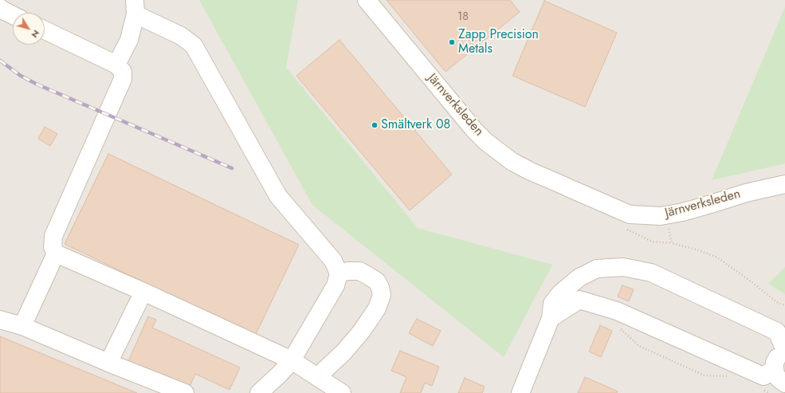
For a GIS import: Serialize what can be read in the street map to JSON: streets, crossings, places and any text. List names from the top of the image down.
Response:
{
  "streets": {
    "street": ["Järnverksleden"]
  },
  "places": ["Zapp Precision Metals", "Smältverk 08"],
  "house_numbers": ["18"],
  "north": "bottom right"
}
